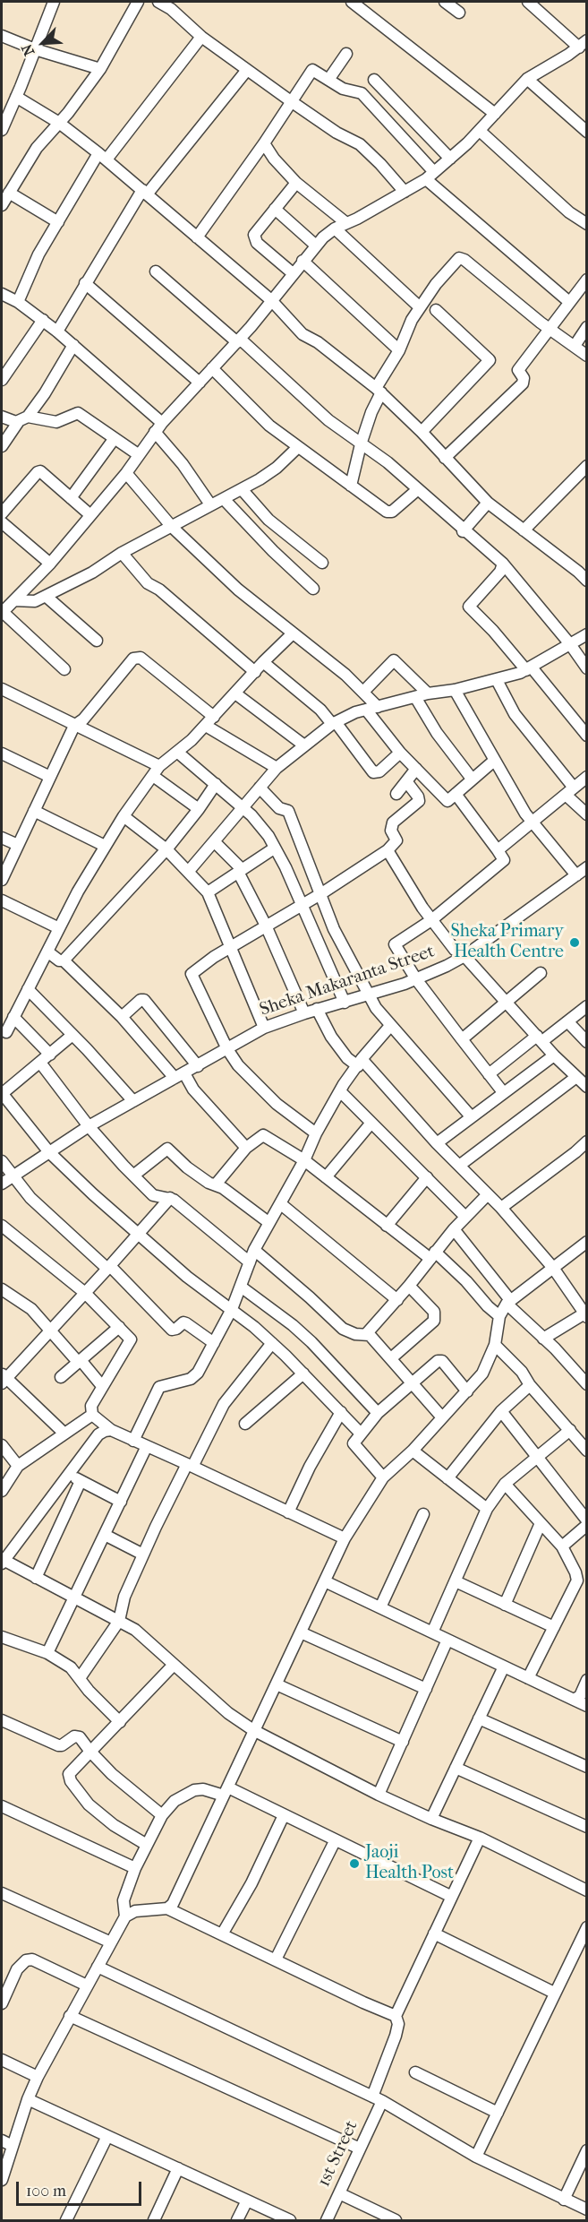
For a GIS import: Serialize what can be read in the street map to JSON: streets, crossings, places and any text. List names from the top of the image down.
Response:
{
  "streets": {
    "street": ["Sheka Makaranta Street", "1st Street"]
  },
  "places": ["Sheka Primary Health Centre", "Jaoji Health Post"],
  "scale_bar": "100 m",
  "north": "bottom left"
}
